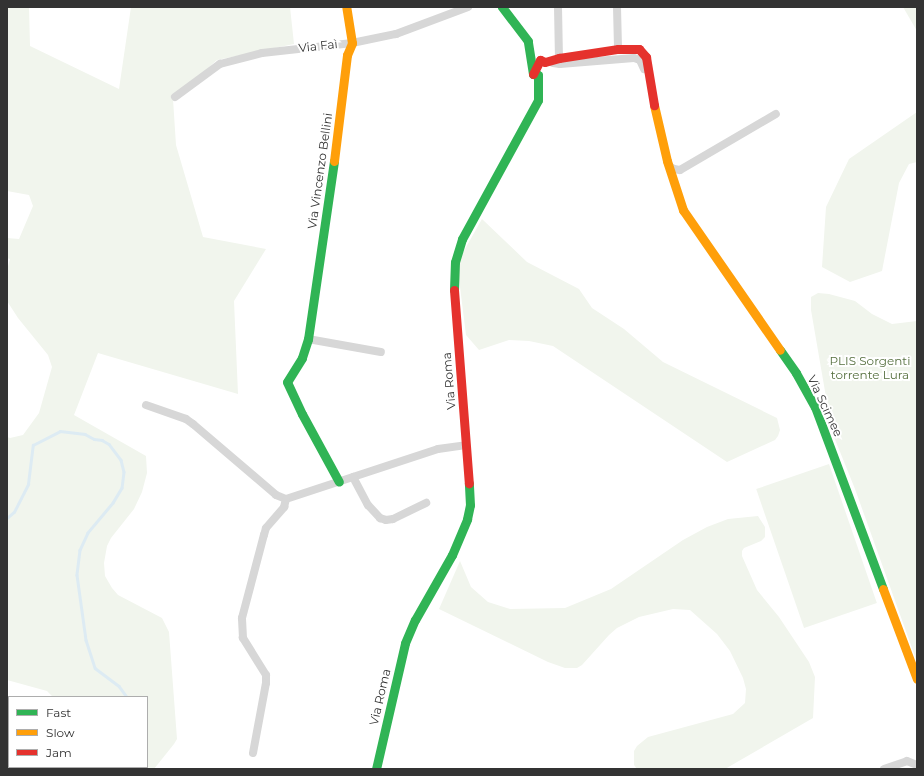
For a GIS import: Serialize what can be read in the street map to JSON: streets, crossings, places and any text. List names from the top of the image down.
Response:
{
  "streets": {
    "street": [
      "Via Faì",
      "Via Vincenzo Bellini",
      "Via Roma",
      "Via Scimee"
    ]
  },
  "crossings": [
    ["Via Faì", "Via Vincenzo Bellini"]
  ],
  "parks": ["PLIS Sorgenti torrente Lura"],
  "legend": ["Fast", "Slow", "Jam"]
}
